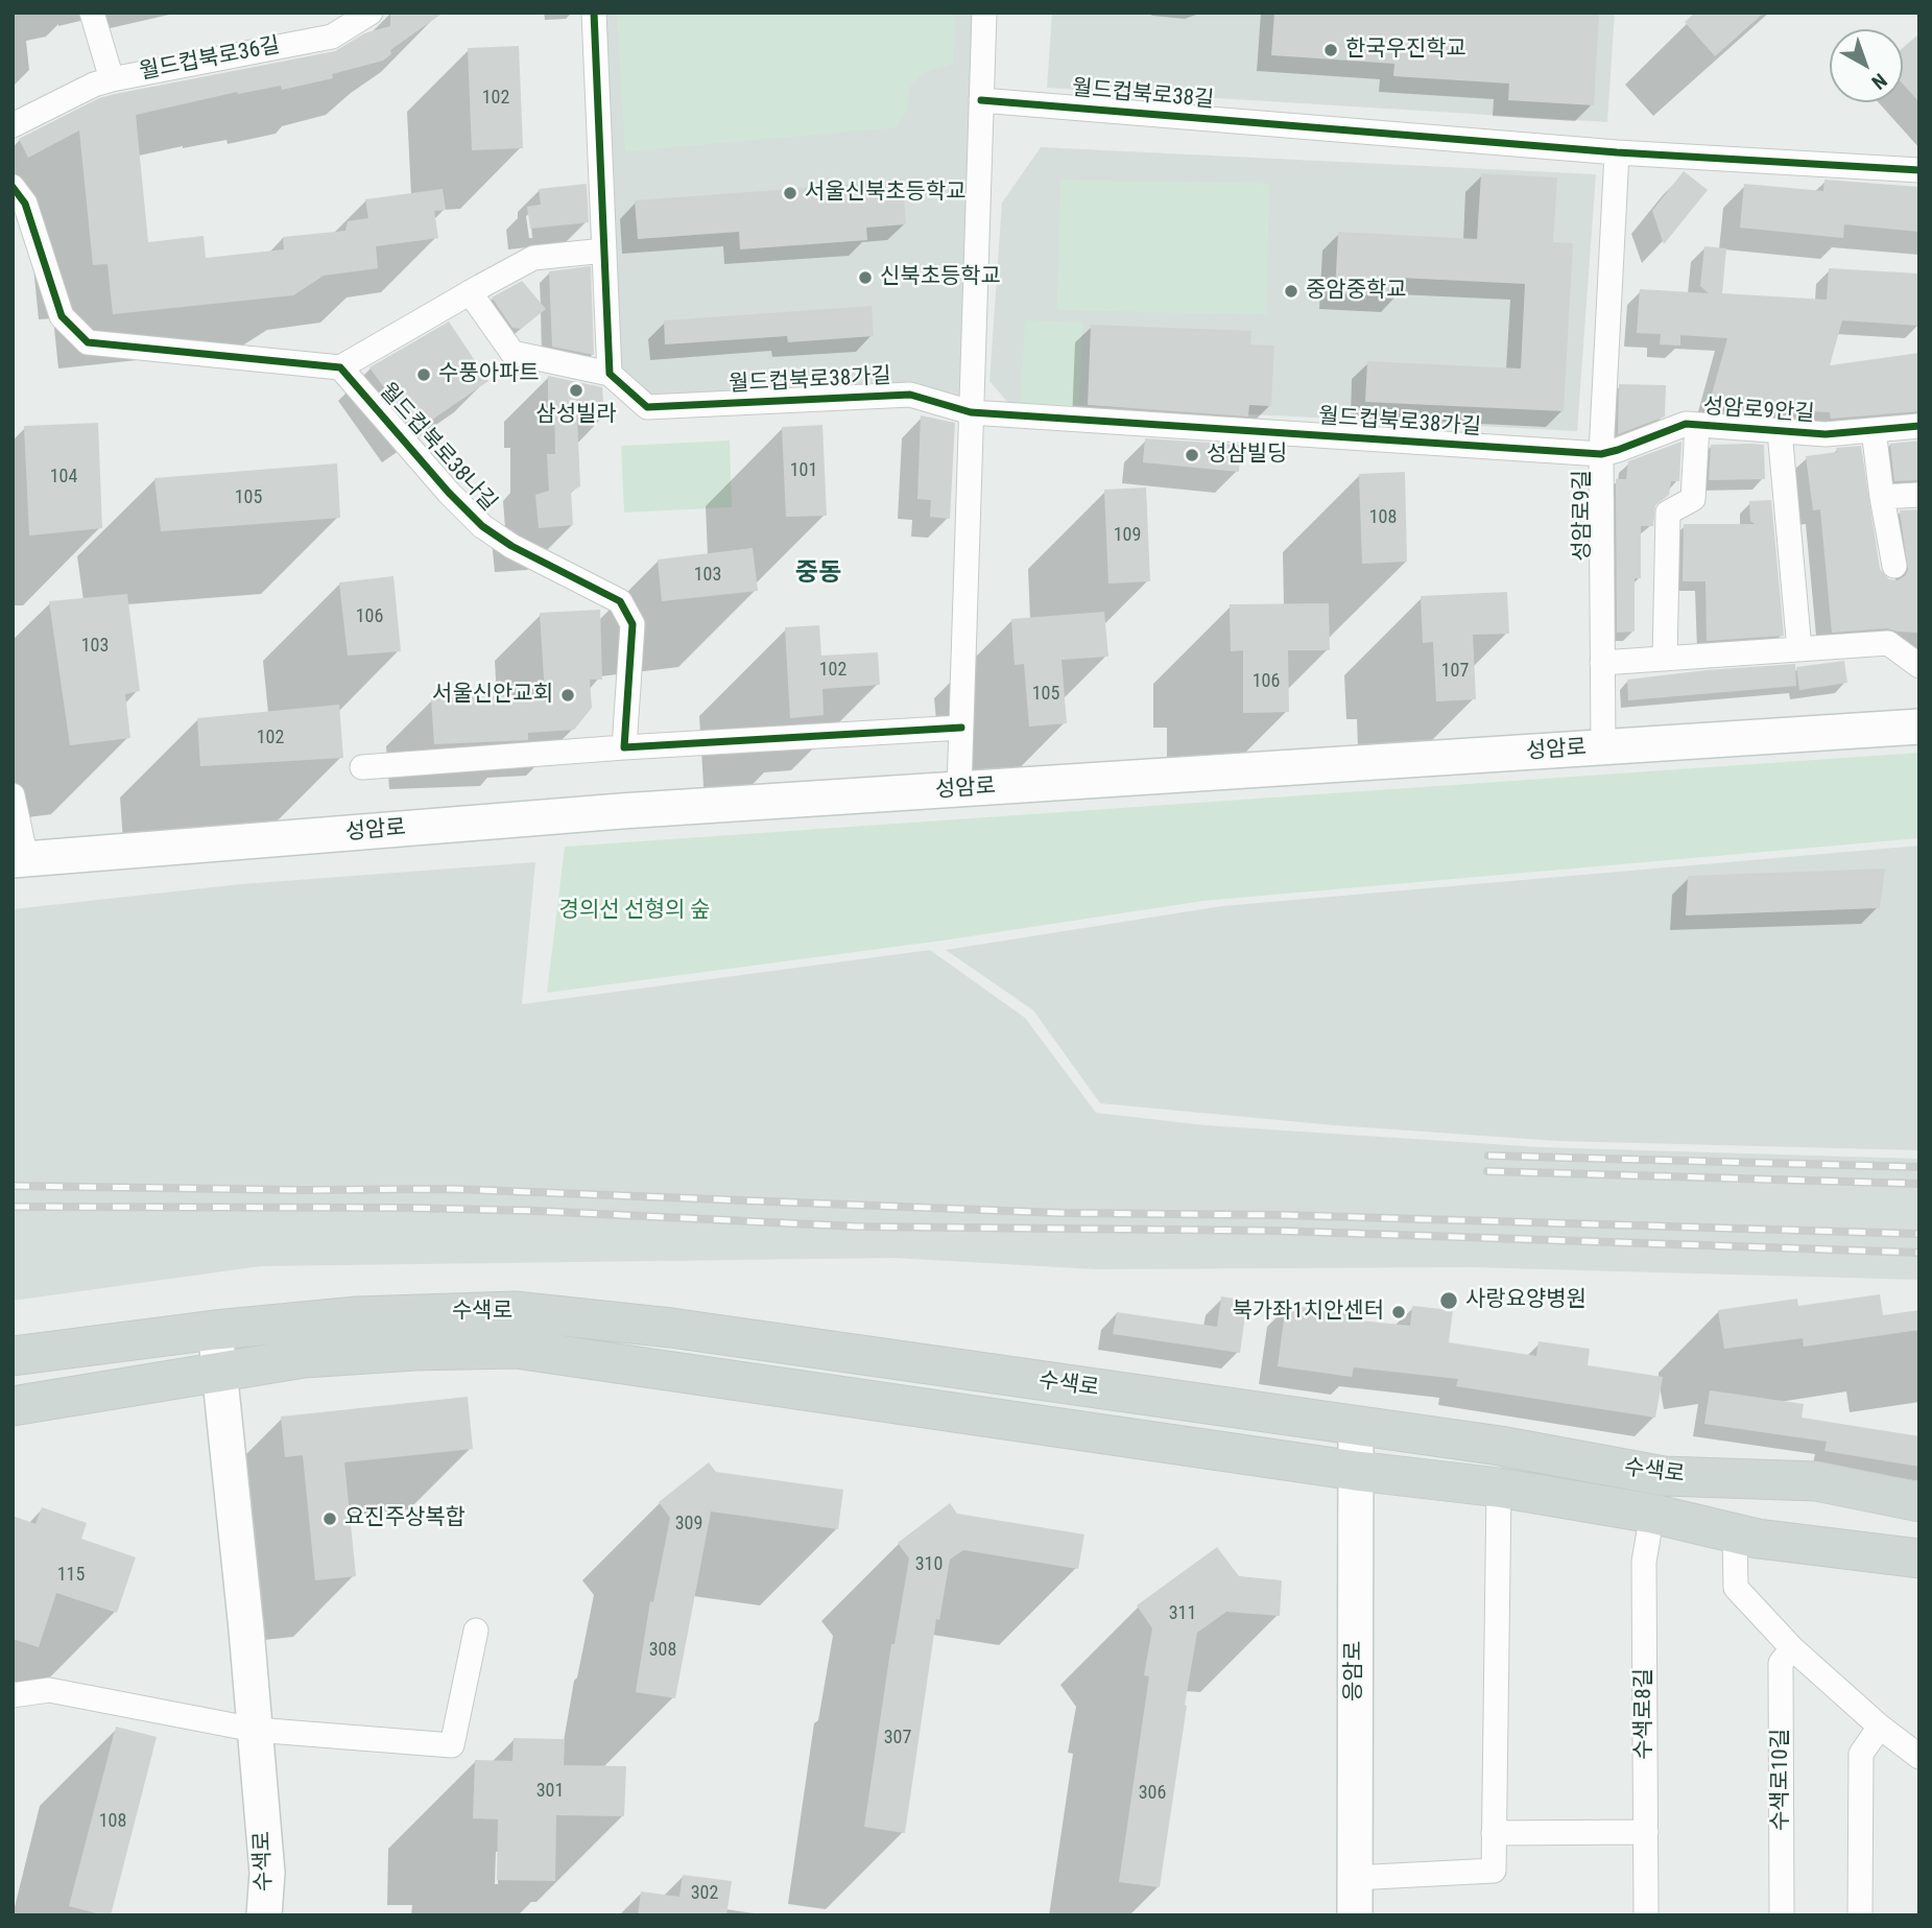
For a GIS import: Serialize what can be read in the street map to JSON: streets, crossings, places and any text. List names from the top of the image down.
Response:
{
  "streets": {
    "main road": ["성암로", "수색로", "응암로"],
    "street": [
      "월드컵북로36길",
      "월드컵북로38길",
      "월드컵북로38가길",
      "성암로9안길",
      "월드컵북로38나길",
      "성암로9길",
      "수색로8길",
      "수색로10길"
    ]
  },
  "crossings": [
    ["월드컵북로38길", "성암로9길"],
    ["월드컵북로38가길", "성암로9안길"],
    ["월드컵북로38가길", "성암로9길"],
    ["성암로9안길", "성암로9길"],
    ["성암로9길", "성암로"],
    ["수색로", "응암로"],
    ["수색로", "수색로8길"]
  ],
  "districts": ["중동"],
  "parks": ["경의선 선형의 숲"],
  "places": [
    "한국우진학교",
    "서울신북초등학교",
    "신북초등학교",
    "중암중학교",
    "수풍아파트",
    "삼성빌라",
    "성삼빌딩",
    "서울신안교회",
    "사랑요양병원",
    "북가좌1치안센터",
    "요진주상복합"
  ],
  "house_numbers": [
    "102",
    "101",
    "104",
    "105",
    "108",
    "109",
    "103",
    "106",
    "103",
    "102",
    "107",
    "106",
    "105",
    "102",
    "309",
    "310",
    "115",
    "311",
    "308",
    "307",
    "301",
    "306",
    "108",
    "302"
  ],
  "north": "bottom right"
}
